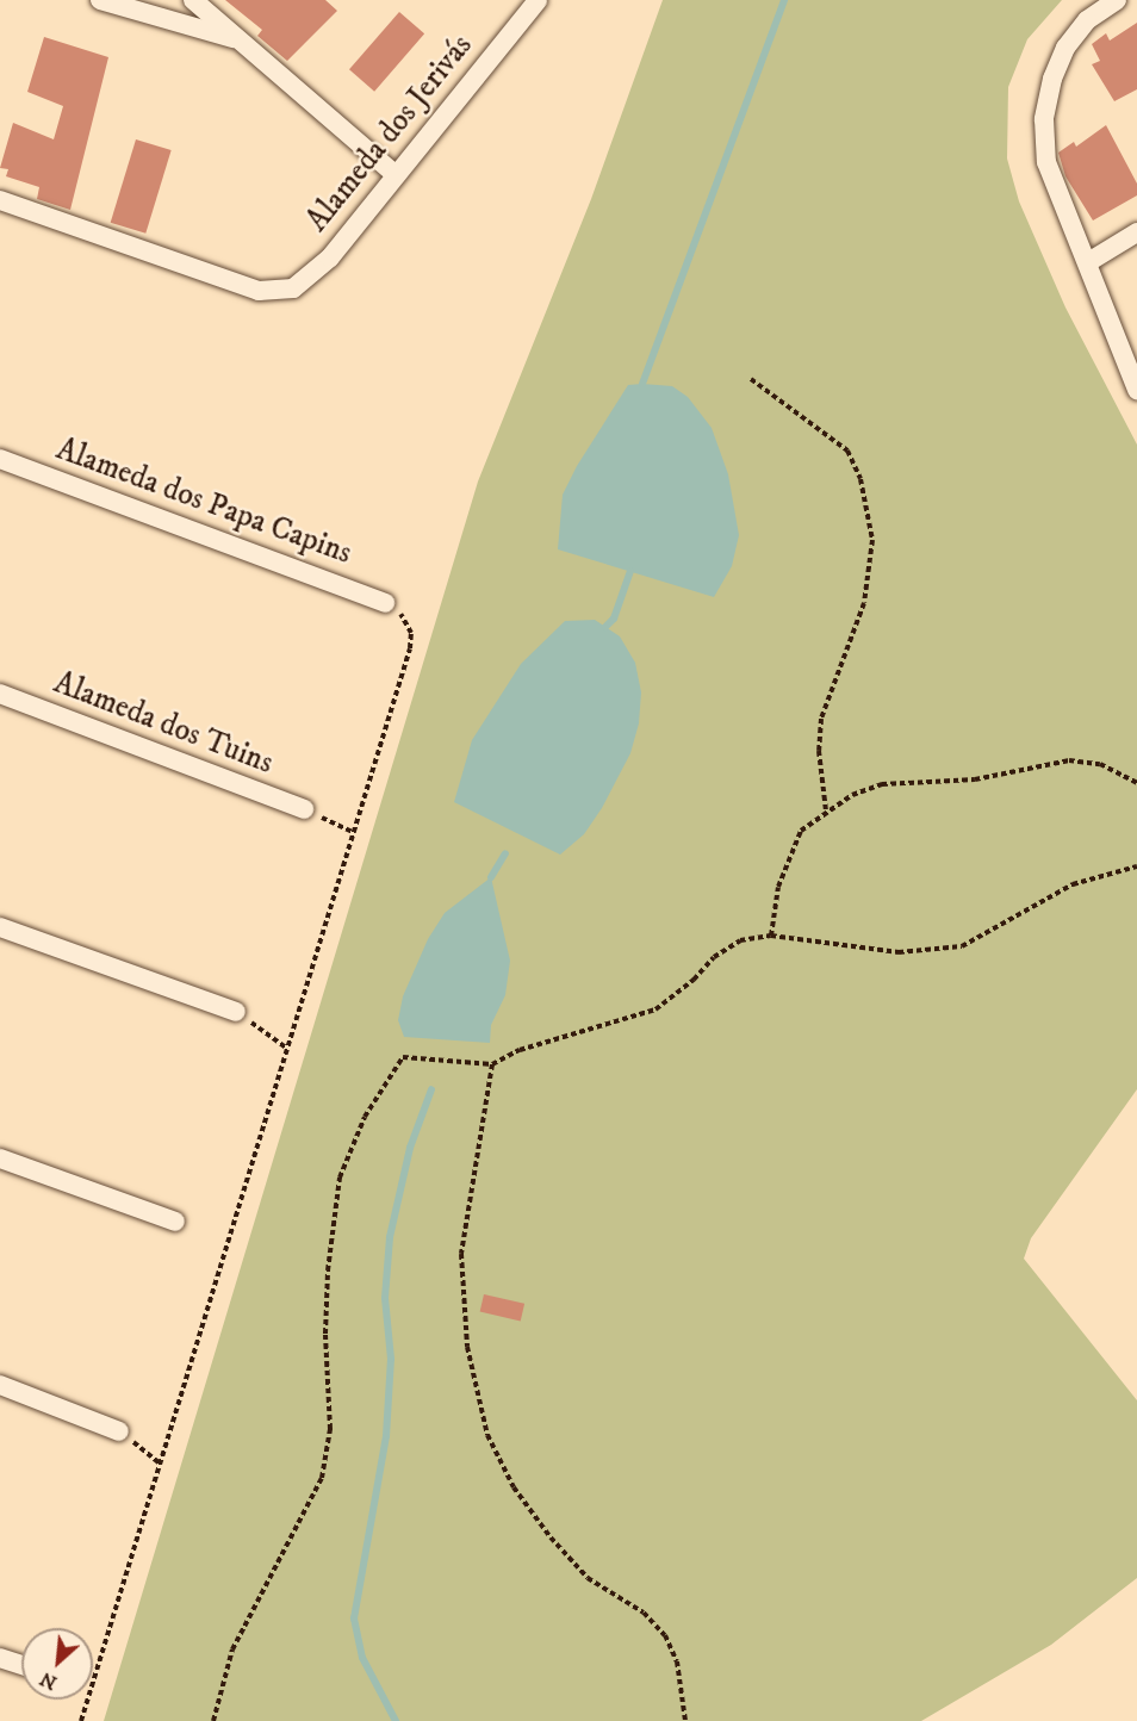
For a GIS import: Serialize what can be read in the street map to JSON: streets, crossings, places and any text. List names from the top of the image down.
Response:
{
  "streets": {
    "street": ["Alameda dos Jerivás", "Alameda dos Papa Capins", "Alameda dos Tuins"]
  },
  "north": "bottom left"
}
